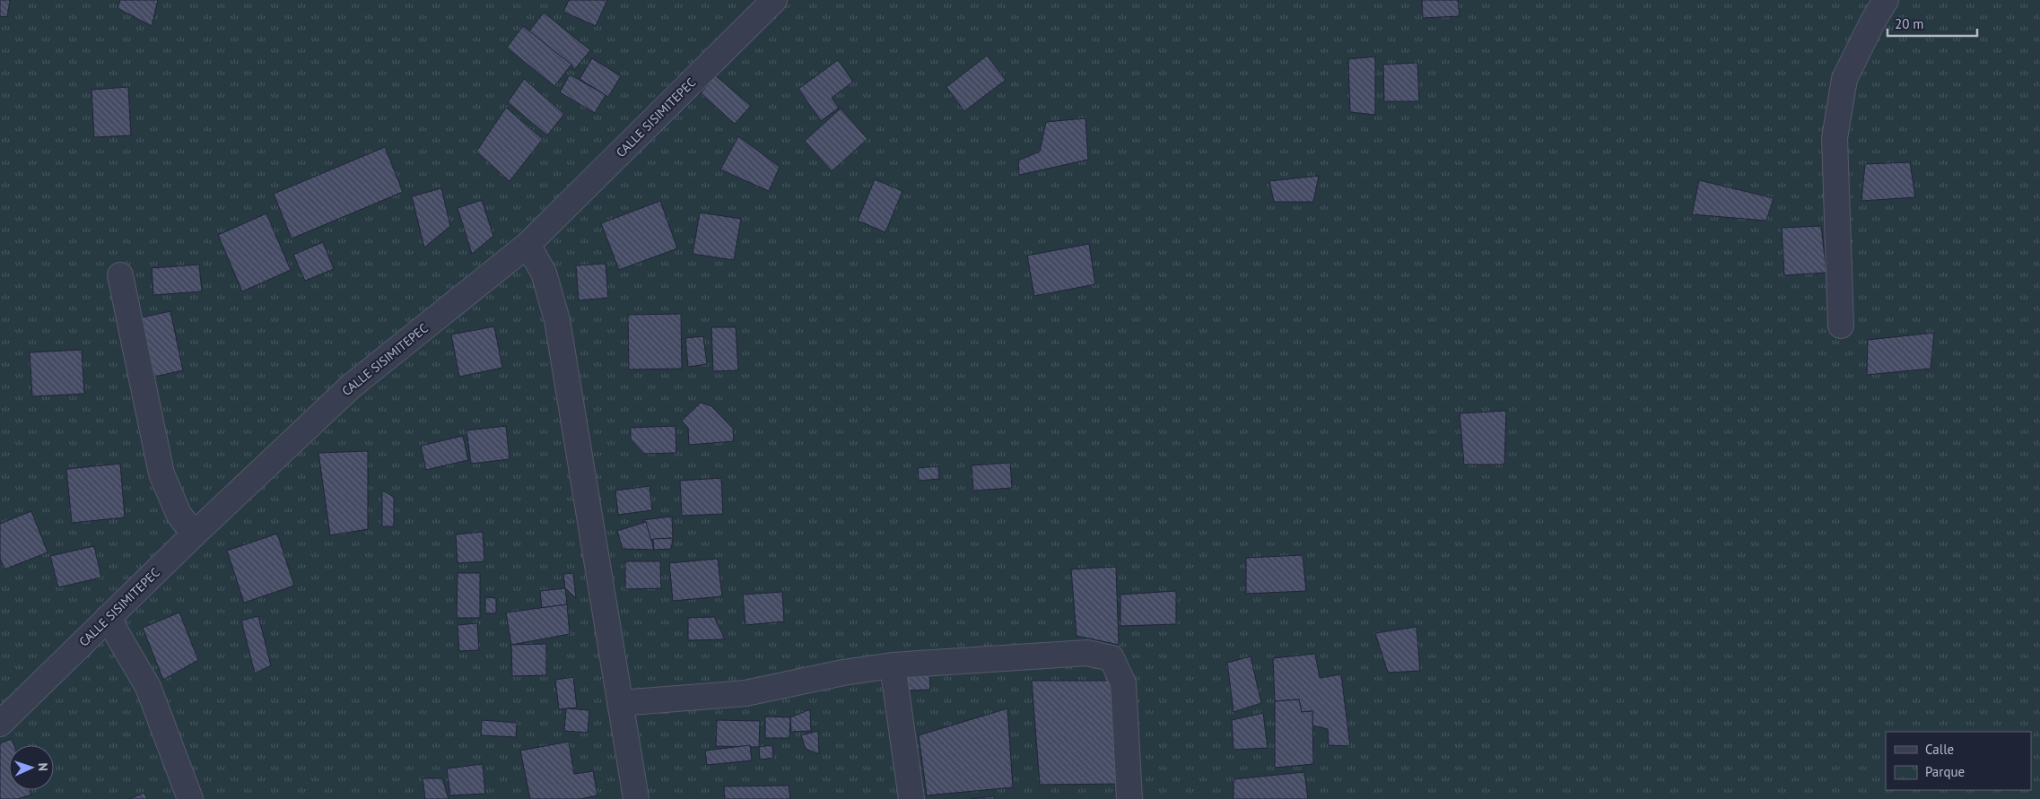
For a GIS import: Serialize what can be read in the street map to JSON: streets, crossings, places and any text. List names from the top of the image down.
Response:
{
  "streets": {
    "street": ["CALLE SISIMITEPEC"]
  },
  "legend": ["Calle", "Parque"],
  "scale_bar": "20 m",
  "north": "right"
}
